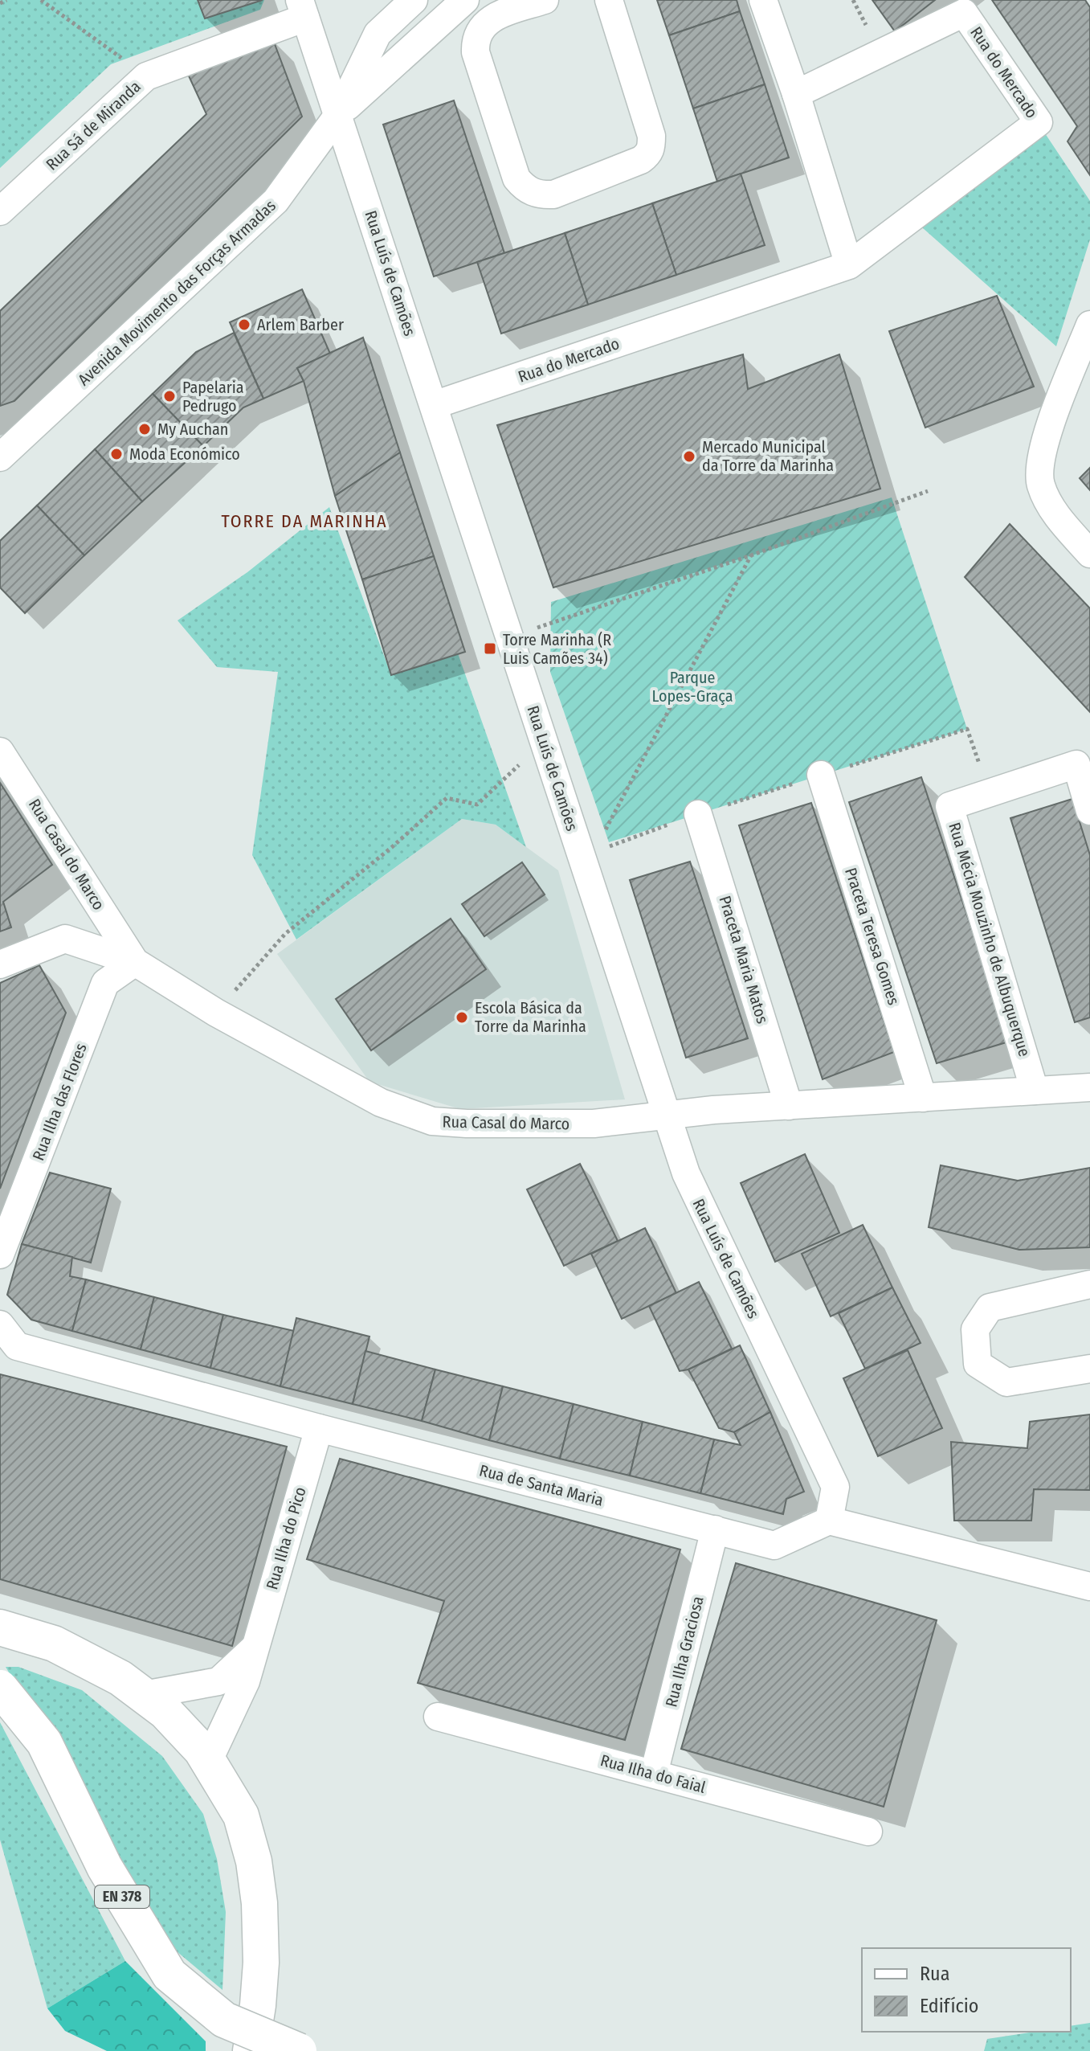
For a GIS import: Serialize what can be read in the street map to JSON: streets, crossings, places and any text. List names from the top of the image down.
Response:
{
  "streets": {
    "main road": ["EN 378"],
    "street": [
      "Rua do Mercado",
      "Rua Sá de Miranda",
      "Rua Luís de Camões",
      "Avenida Movimento das Forças Armadas",
      "Rua Casal do Marco",
      "Praceta Teresa Gomes",
      "Rua Mécia Mouzinho de Albuquerque",
      "Praceta Maria Matos",
      "Rua Ilha das Flores",
      "Rua de Santa Maria",
      "Rua Ilha do Pico",
      "Rua Ilha Graciosa",
      "Rua Ilha do Faial"
    ]
  },
  "crossings": [
    ["Rua do Mercado", "Rua Luís de Camões"],
    ["Rua Sá de Miranda", "Rua Luís de Camões"],
    ["Rua Luís de Camões", "Avenida Movimento das Forças Armadas"],
    ["Rua Luís de Camões", "Rua Casal do Marco"],
    ["Rua Luís de Camões", "Rua de Santa Maria"],
    ["Rua Casal do Marco", "Praceta Teresa Gomes"],
    ["Rua Casal do Marco", "Rua Mécia Mouzinho de Albuquerque"],
    ["Rua Casal do Marco", "Praceta Maria Matos"],
    ["Rua Casal do Marco", "Rua Ilha das Flores"],
    ["Rua de Santa Maria", "Rua Ilha do Pico"],
    ["Rua de Santa Maria", "Rua Ilha Graciosa"],
    ["Rua Ilha Graciosa", "Rua Ilha do Faial"]
  ],
  "districts": ["TORRE DA MARINHA"],
  "parks": ["Parque Lopes-Graça"],
  "places": {
    "other": [
      "Arlem Barber",
      "Papelaria Pedrugo",
      "My Auchan",
      "Moda Económico",
      "Mercado Municipal da Torre da Marinha",
      "Escola Básica da Torre da Marinha"
    ],
    "transit": ["Torre Marinha (R Luis Camões 34)"]
  },
  "legend": ["Rua", "Edifício"]
}
